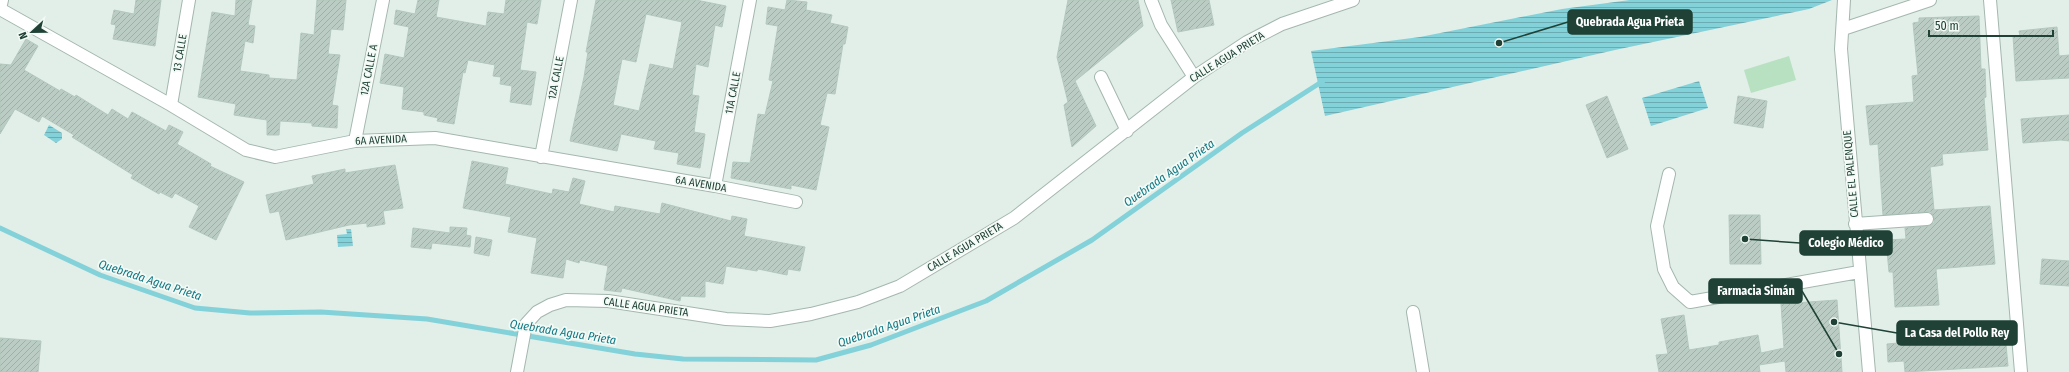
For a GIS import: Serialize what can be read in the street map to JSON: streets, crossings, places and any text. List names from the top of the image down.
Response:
{
  "streets": {
    "street": [
      "13 CALLE",
      "CALLE AGUA PRIETA",
      "12A CALLE A",
      "12A CALLE",
      "11A CALLE",
      "6A AVENIDA",
      "CALLE EL PALENQUE"
    ]
  },
  "crossings": [
    ["13 CALLE", "6A AVENIDA"],
    ["12A CALLE A", "6A AVENIDA"],
    ["12A CALLE", "6A AVENIDA"],
    ["11A CALLE", "6A AVENIDA"]
  ],
  "water": ["Quebrada Agua Prieta"],
  "places": [
    "Quebrada Agua Prieta",
    "Colegio Médico",
    "La Casa del Pollo Rey",
    "Farmacia Simán"
  ],
  "scale_bar": "50 m",
  "north": "left"
}
